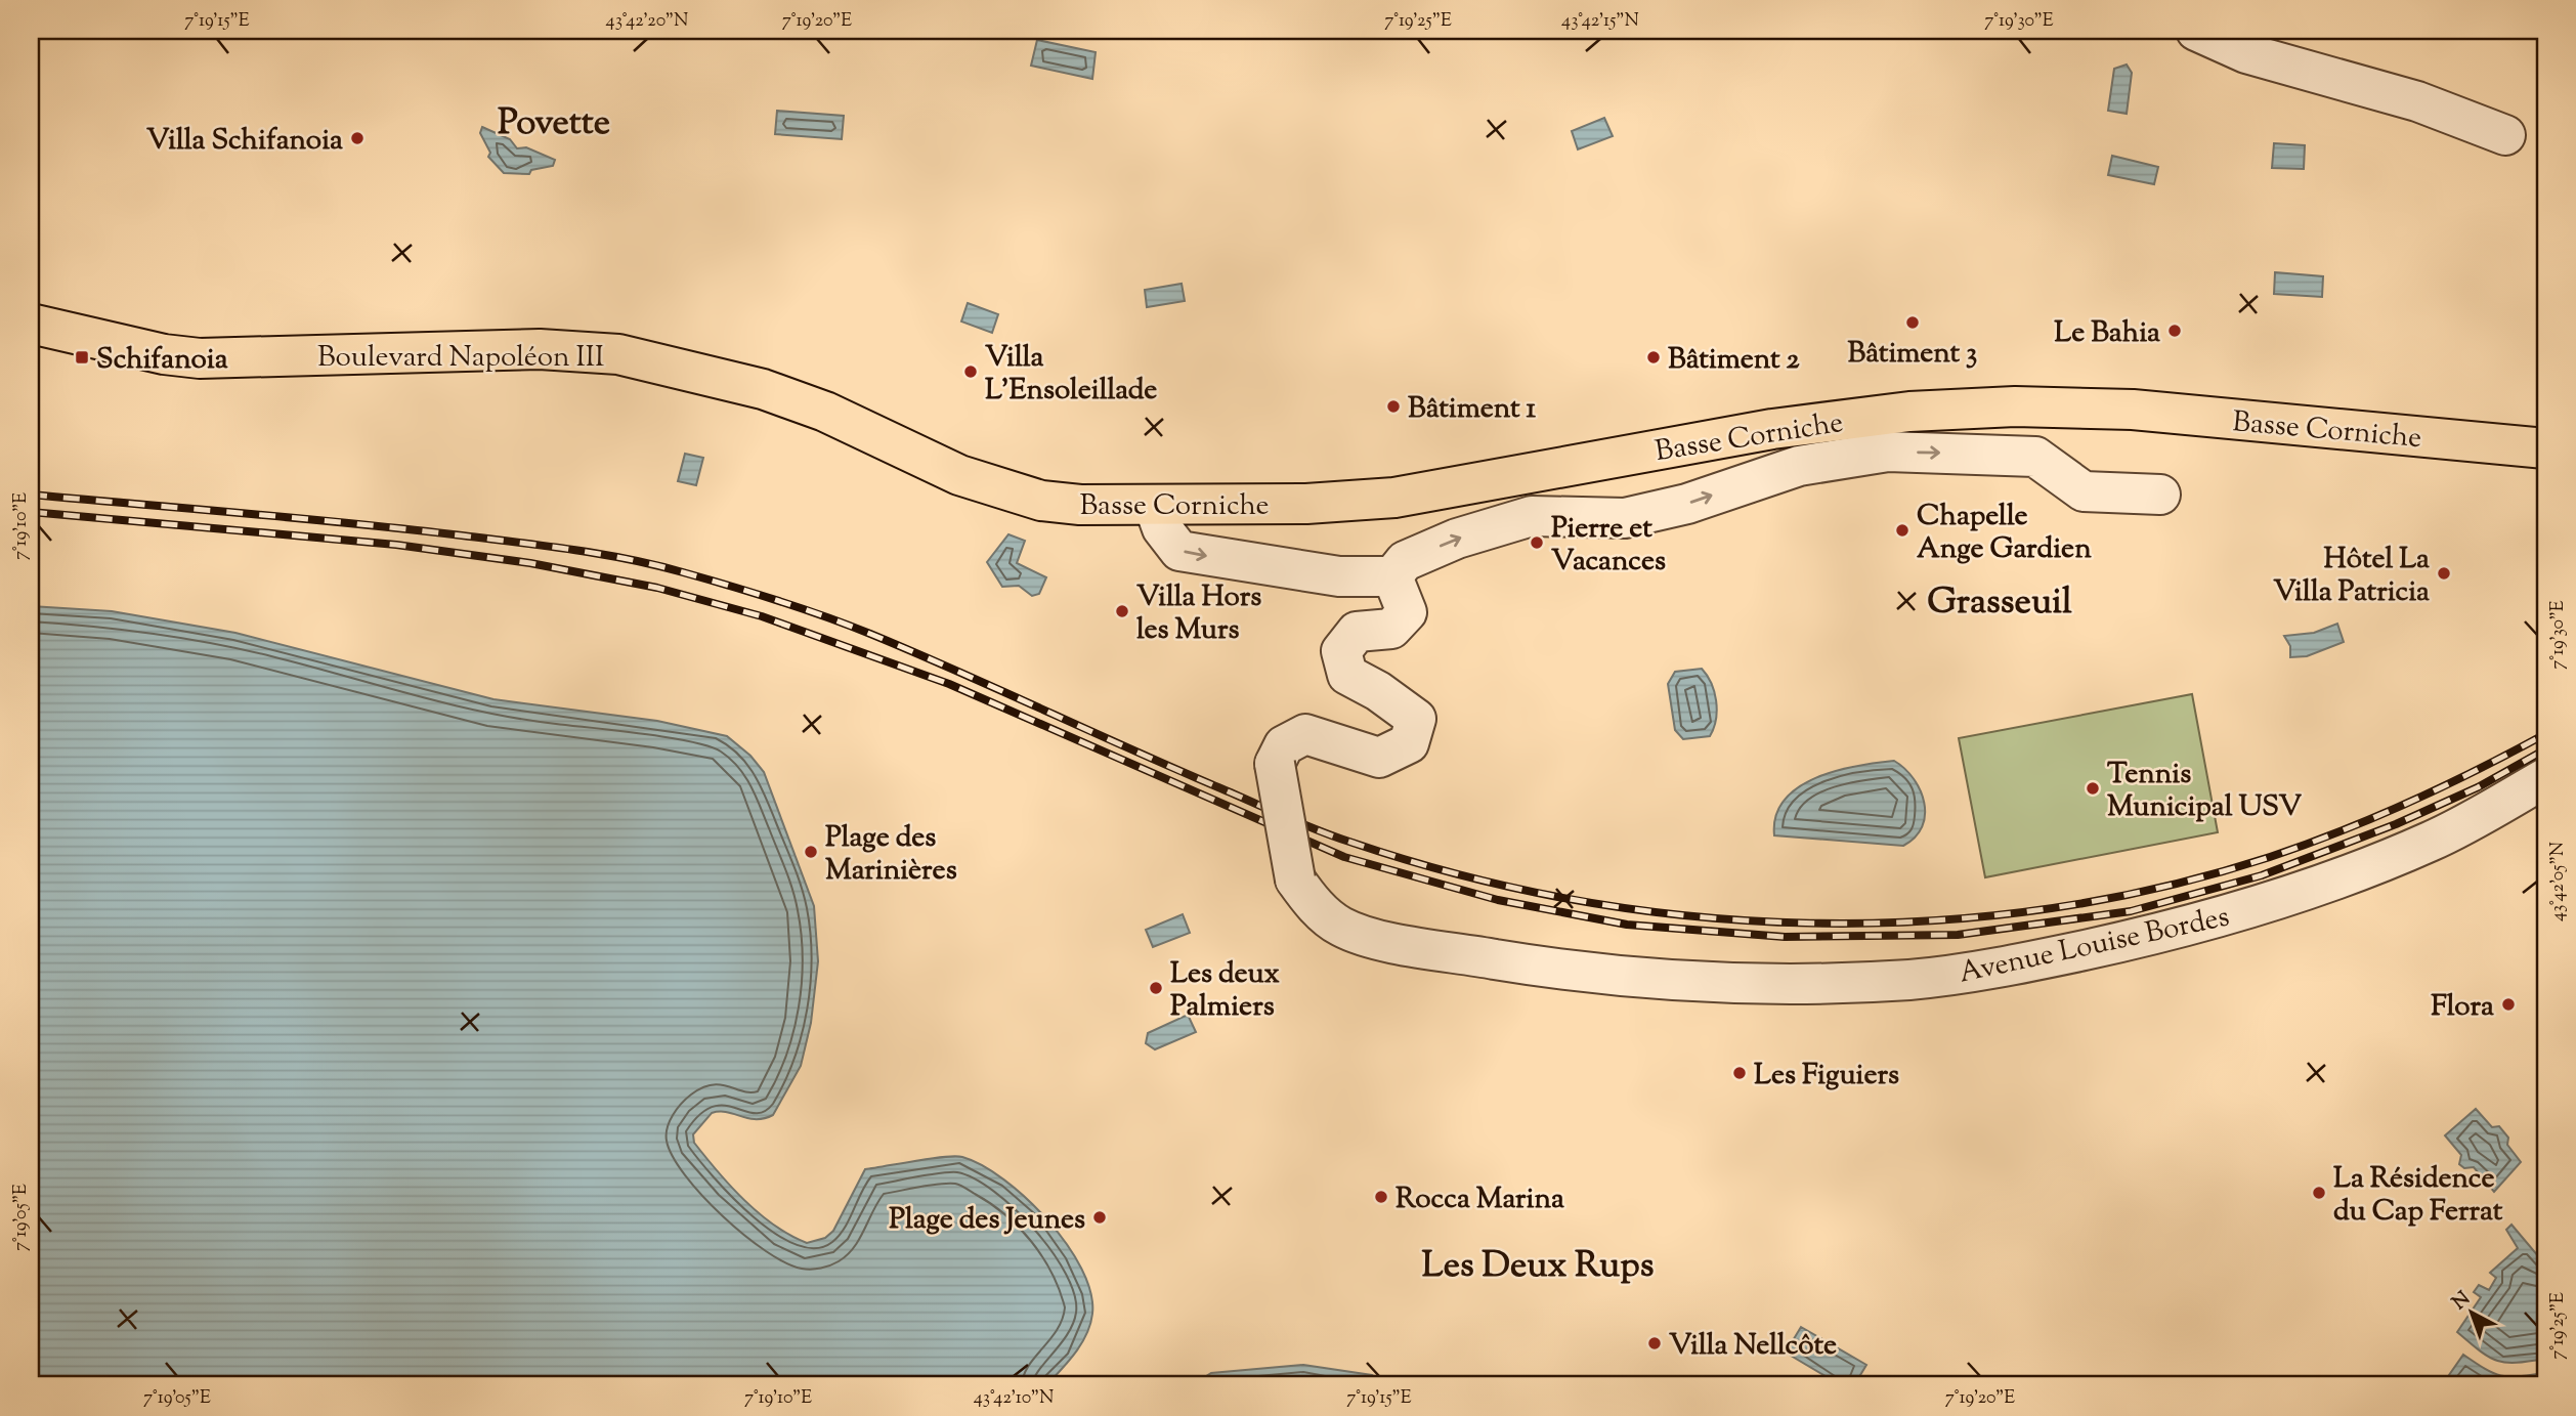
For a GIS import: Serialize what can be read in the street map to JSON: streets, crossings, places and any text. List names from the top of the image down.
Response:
{
  "streets": {
    "main road": ["Boulevard Napoléon III", "Basse Corniche"],
    "street": ["Avenue Louise Bordes"]
  },
  "crossings": [
    ["Boulevard Napoléon III", "Basse Corniche"]
  ],
  "districts": ["Povette", "Grasseuil", "Les Deux Rups"],
  "places": {
    "other": [
      "Villa Schifanoia",
      "Bâtiment 3",
      "Le Bahia",
      "Bâtiment 2",
      "Villa L'Ensoleillade",
      "Bâtiment 1",
      "Chapelle Ange Gardien",
      "Pierre et Vacances",
      "Hôtel La Villa Patricia",
      "Villa Hors les Murs",
      "Tennis Municipal USV",
      "Plage des Marinières",
      "Les deux Palmiers",
      "Flora",
      "Les Figuiers",
      "La Résidence du Cap Ferrat",
      "Rocca Marina",
      "Plage des Jeunes",
      "Villa Nellcôte"
    ],
    "transit": ["Schifanoia"]
  },
  "north": "top left",
  "coordinates": [
    "7°19'15\"E",
    "43°42'20\"N",
    "7°19'20\"E",
    "7°19'25\"E",
    "43°42'15\"N",
    "7°19'30\"E",
    "7°19'10\"E",
    "43°42'05\"N",
    "7°19'05\"E",
    "43°42'10\"N"
  ]
}
